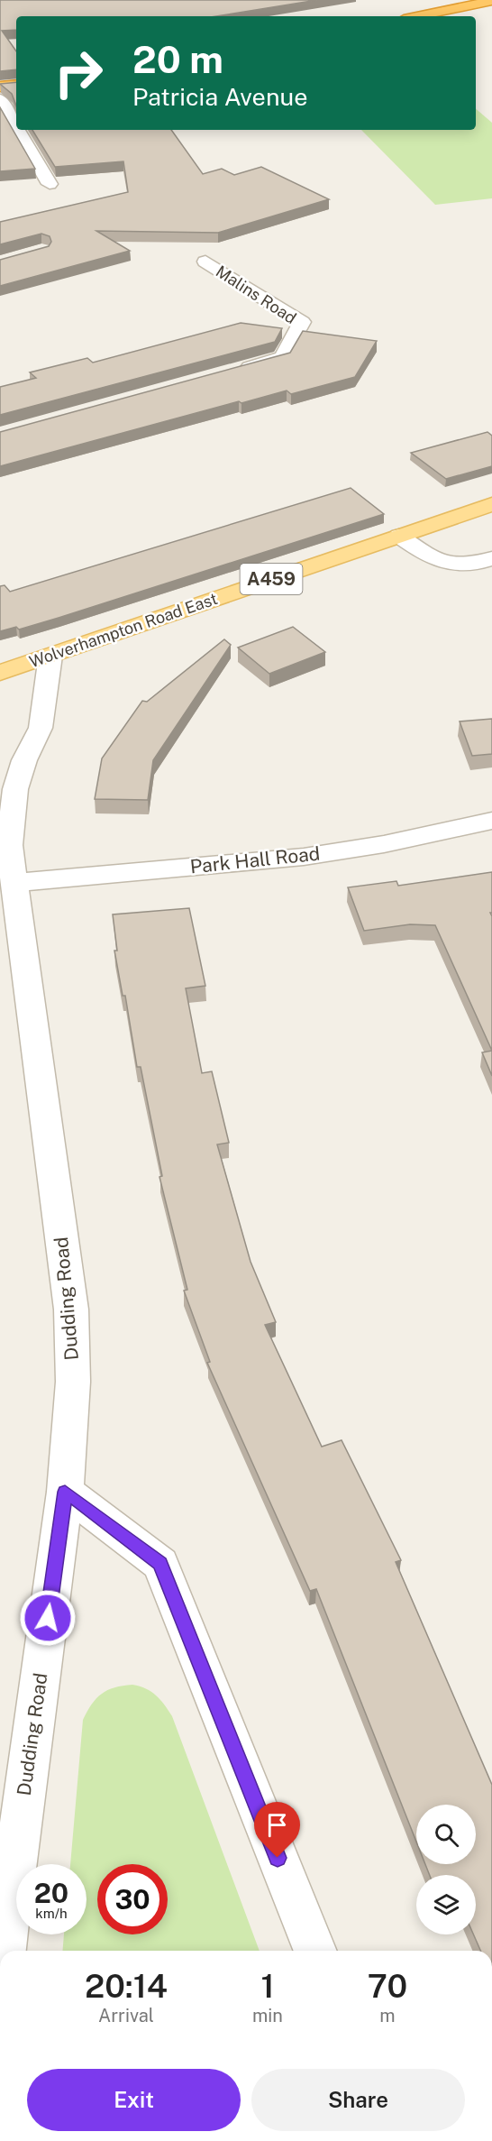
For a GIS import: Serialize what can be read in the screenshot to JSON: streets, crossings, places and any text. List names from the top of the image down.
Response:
{
  "streets": {
    "main road": ["A459", "Wolverhampton Road East"],
    "street": ["Malins Road", "Park Hall Road", "Dudding Road"]
  },
  "crossings": [
    ["Wolverhampton Road East", "Dudding Road"],
    ["Park Hall Road", "Dudding Road"]
  ],
  "page": {
    "turn": ["20 m", "Patricia Avenue"],
    "speed": "20 km/h",
    "limit": "30",
    "eta": [
      "20:14",
      "Arrival",
      "1",
      "min",
      "70",
      "m"
    ],
    "buttons": ["Exit", "Share"]
  }
}
